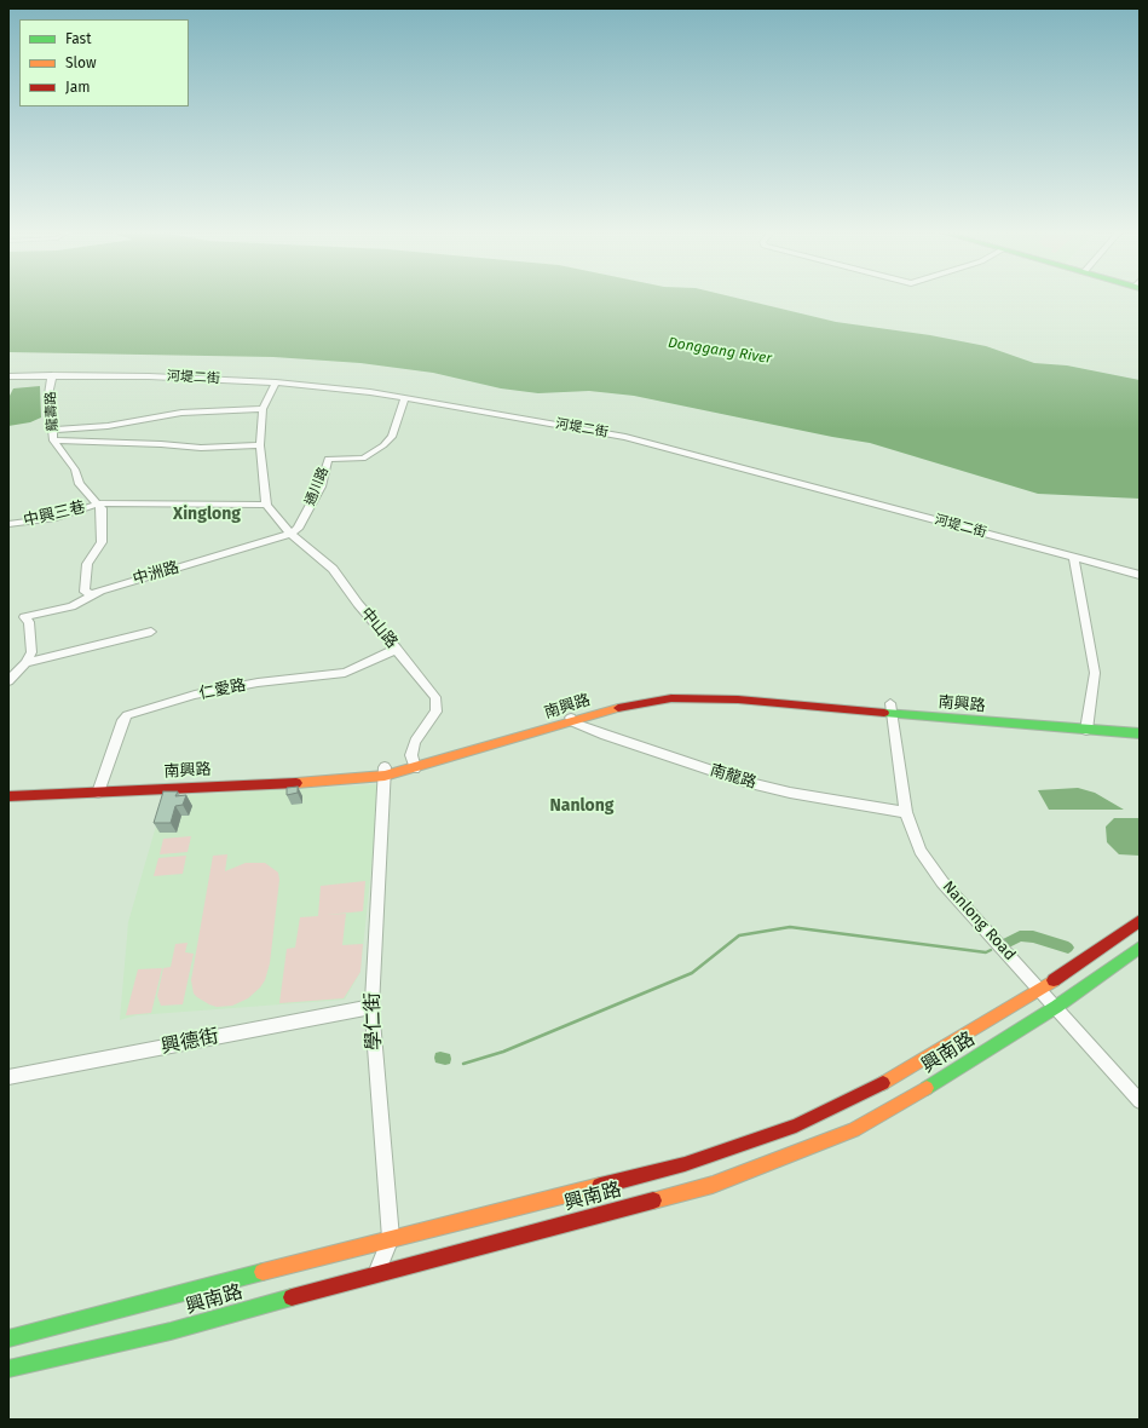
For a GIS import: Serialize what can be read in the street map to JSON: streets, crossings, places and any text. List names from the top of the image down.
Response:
{
  "streets": {
    "main road": ["南興路", "興南路"],
    "street": [
      "河堤二街",
      "龍壽路",
      "通川路",
      "中興三巷",
      "中洲路",
      "中山路",
      "仁愛路",
      "南龍路",
      "Nanlong Road",
      "學仁街",
      "興德街"
    ]
  },
  "crossings": [
    ["河堤二街", "龍壽路"],
    ["河堤二街", "通川路"],
    ["龍壽路", "中興三巷"],
    ["通川路", "中洲路"],
    ["通川路", "中山路"],
    ["中洲路", "中山路"],
    ["中山路", "仁愛路"],
    ["中山路", "南興路"],
    ["仁愛路", "南興路"],
    ["南興路", "南龍路"],
    ["南興路", "Nanlong Road"],
    ["南興路", "學仁街"],
    ["南龍路", "Nanlong Road"],
    ["Nanlong Road", "興南路"],
    ["學仁街", "興德街"],
    ["學仁街", "興南路"]
  ],
  "districts": ["Xinglong", "Nanlong"],
  "water": ["Donggang River"],
  "legend": ["Fast", "Slow", "Jam"]
}
